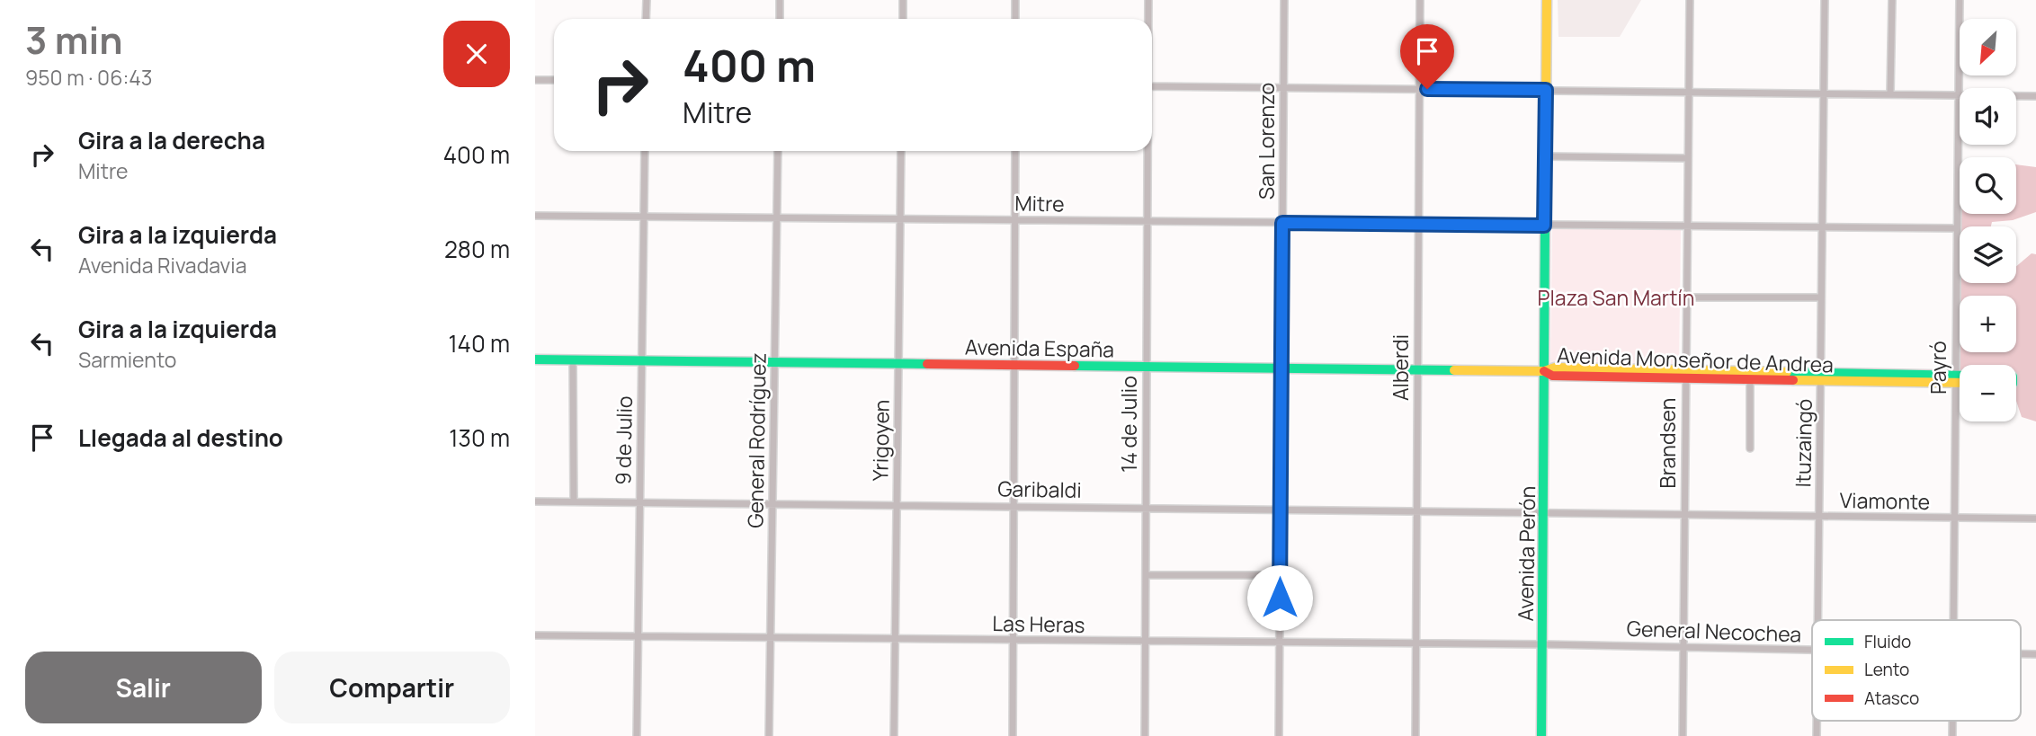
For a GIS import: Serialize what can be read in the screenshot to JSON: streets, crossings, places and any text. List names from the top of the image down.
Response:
{
  "streets": {
    "main road": ["Avenida España", "Avenida Monseñor de Andrea", "Avenida Perón"],
    "street": [
      "San Lorenzo",
      "Mitre",
      "Alberdi",
      "Payró",
      "14 de Julio",
      "9 de Julio",
      "General Rodríguez",
      "Yrigoyen",
      "Brandsen",
      "Ituzaingó",
      "Garibaldi",
      "Viamonte",
      "Las Heras",
      "General Necochea"
    ]
  },
  "crossings": [
    ["San Lorenzo", "Mitre"],
    ["San Lorenzo", "Avenida España"],
    ["San Lorenzo", "Garibaldi"],
    ["San Lorenzo", "Las Heras"],
    ["Mitre", "Alberdi"],
    ["Mitre", "Payró"],
    ["Mitre", "14 de Julio"],
    ["Mitre", "9 de Julio"],
    ["Mitre", "General Rodríguez"],
    ["Mitre", "Yrigoyen"],
    ["Mitre", "Brandsen"],
    ["Mitre", "Ituzaingó"],
    ["Mitre", "Avenida Perón"],
    ["Avenida España", "Avenida Monseñor de Andrea"],
    ["Avenida España", "Alberdi"],
    ["Avenida España", "14 de Julio"],
    ["Avenida España", "9 de Julio"],
    ["Avenida España", "General Rodríguez"],
    ["Avenida España", "Yrigoyen"],
    ["Avenida España", "Avenida Perón"],
    ["Avenida Monseñor de Andrea", "Payró"],
    ["Avenida Monseñor de Andrea", "Brandsen"],
    ["Avenida Monseñor de Andrea", "Ituzaingó"],
    ["Avenida Monseñor de Andrea", "Avenida Perón"],
    ["Alberdi", "Garibaldi"],
    ["Alberdi", "Las Heras"],
    ["Payró", "Viamonte"],
    ["14 de Julio", "Garibaldi"],
    ["14 de Julio", "Las Heras"],
    ["9 de Julio", "Garibaldi"],
    ["9 de Julio", "Las Heras"],
    ["General Rodríguez", "Garibaldi"],
    ["General Rodríguez", "Las Heras"],
    ["Yrigoyen", "Garibaldi"],
    ["Yrigoyen", "Las Heras"],
    ["Brandsen", "Viamonte"],
    ["Brandsen", "General Necochea"],
    ["Ituzaingó", "Viamonte"],
    ["Garibaldi", "Viamonte"],
    ["Garibaldi", "Avenida Perón"],
    ["Viamonte", "Avenida Perón"],
    ["Avenida Perón", "Las Heras"],
    ["Avenida Perón", "General Necochea"],
    ["Las Heras", "General Necochea"]
  ],
  "parks": ["Plaza San Martín"],
  "legend": ["Fluido", "Lento", "Atasco"],
  "north": "bottom left",
  "page": {
    "heading": ["3 min", "950 m · 06:43"],
    "map_buttons": ["+", "−"],
    "turn": ["400 m", "Mitre"],
    "list": [
      {
        "name": "Gira a la derecha",
        "note": "Mitre",
        "value": "400 m"
      },
      {
        "name": "Gira a la izquierda",
        "note": "Avenida Rivadavia",
        "value": "280 m"
      },
      {
        "name": "Gira a la izquierda",
        "note": "Sarmiento",
        "value": "140 m"
      },
      {
        "name": "Llegada al destino",
        "value": "130 m"
      }
    ],
    "buttons": ["Salir", "Compartir"]
  }
}
